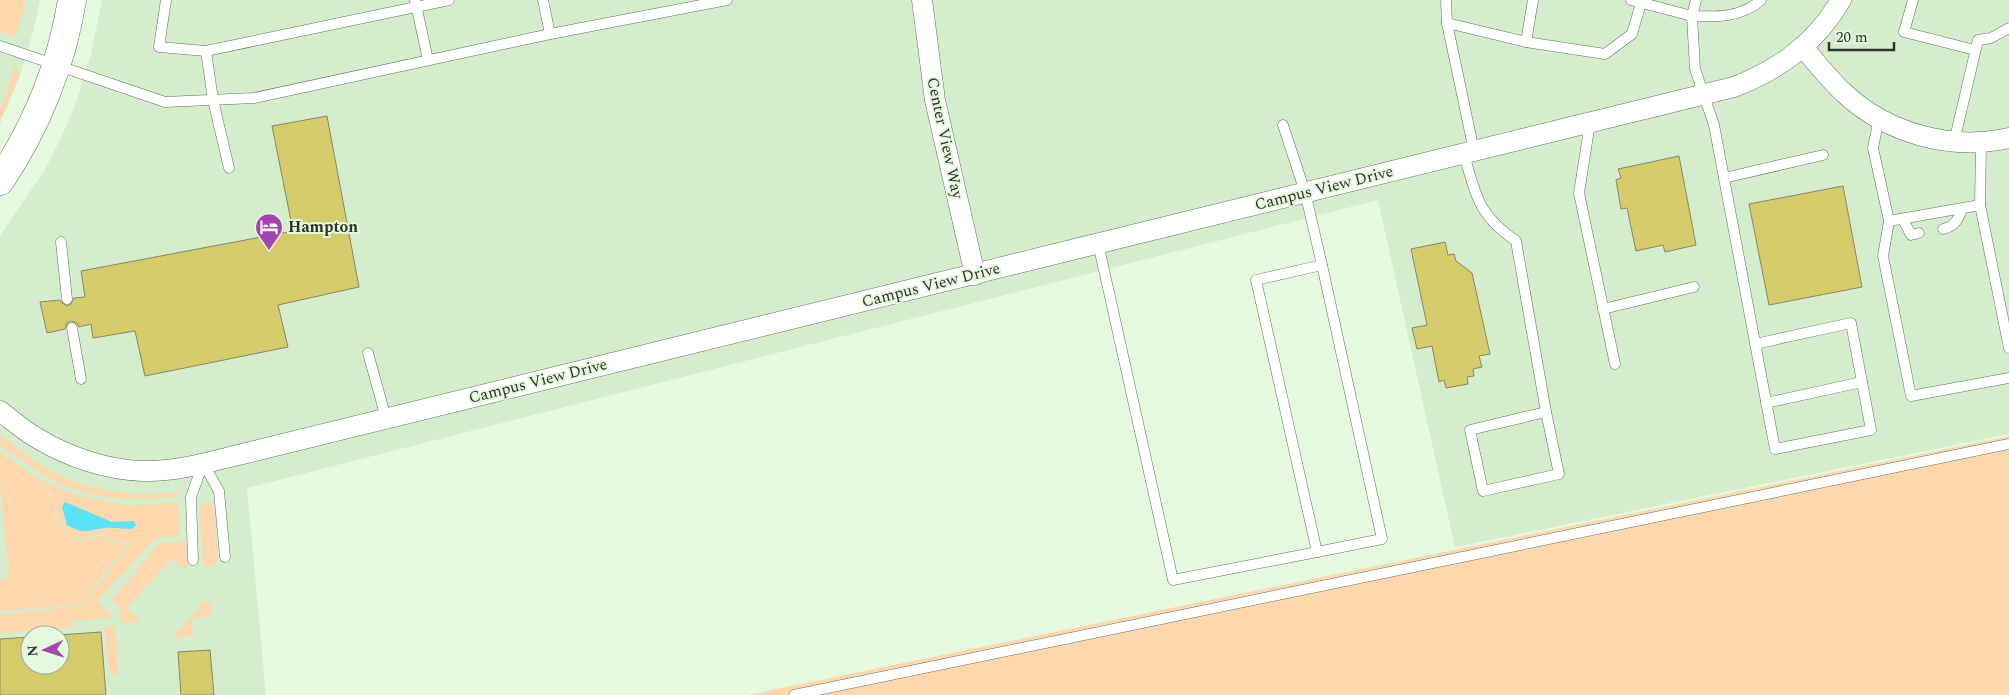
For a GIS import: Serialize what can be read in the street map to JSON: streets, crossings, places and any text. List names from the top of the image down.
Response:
{
  "streets": {
    "street": ["Center View Way", "Campus View Drive"]
  },
  "crossings": [
    ["Center View Way", "Campus View Drive"]
  ],
  "places": {
    "hotel": ["Hampton"]
  },
  "scale_bar": "20 m",
  "north": "left"
}
